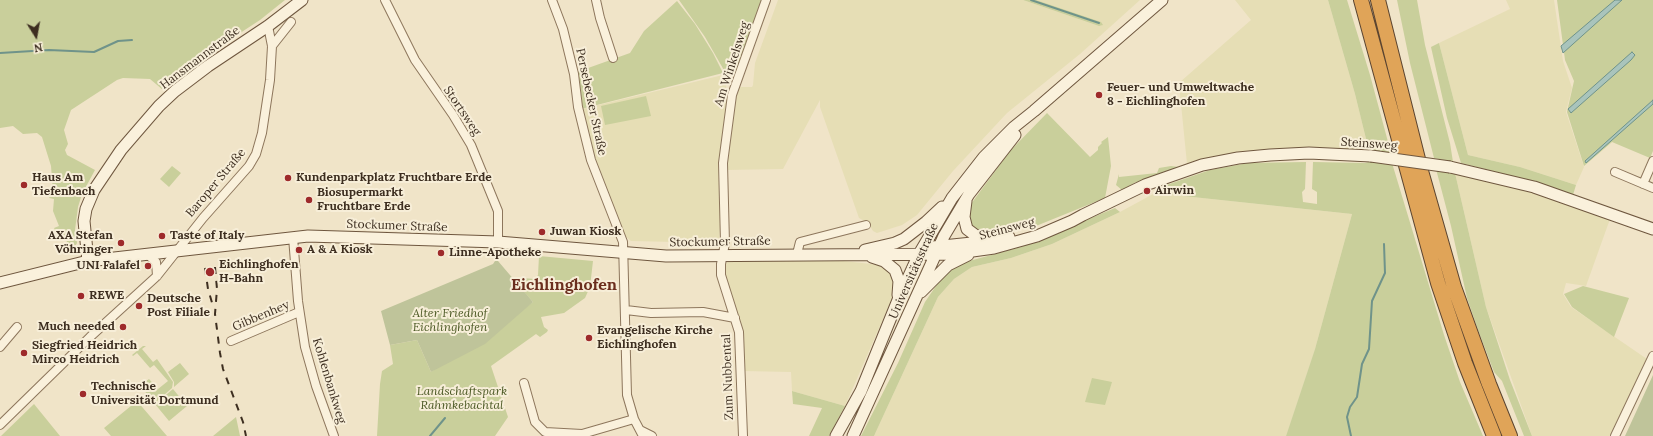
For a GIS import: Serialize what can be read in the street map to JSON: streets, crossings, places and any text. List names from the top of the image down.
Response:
{
  "streets": {
    "main road": [
      "Hansmannstraße",
      "Steinsweg",
      "Stockumer Straße",
      "Universitätsstraße"
    ],
    "street": [
      "Am Winkelsweg",
      "Persebecker Straße",
      "Stortsweg",
      "Baroper Straße",
      "Gibbenhey",
      "Zum Nubbental",
      "Kohlenbankweg"
    ]
  },
  "crossings": [
    ["Hansmannstraße", "Baroper Straße"],
    ["Hansmannstraße", "Stockumer Straße"],
    ["Am Winkelsweg", "Stockumer Straße"],
    ["Am Winkelsweg", "Zum Nubbental"],
    ["Persebecker Straße", "Stockumer Straße"],
    ["Persebecker Straße", "Zum Nubbental"],
    ["Stortsweg", "Stockumer Straße"],
    ["Steinsweg", "Stockumer Straße"],
    ["Steinsweg", "Universitätsstraße"],
    ["Baroper Straße", "Stockumer Straße"],
    ["Stockumer Straße", "Universitätsstraße"],
    ["Stockumer Straße", "Zum Nubbental"],
    ["Stockumer Straße", "Kohlenbankweg"],
    ["Gibbenhey", "Kohlenbankweg"]
  ],
  "districts": ["Eichlinghofen"],
  "parks": ["Alter Friedhof Eichlinghofen", "Landschaftspark Rahmkebachtal"],
  "places": [
    "Feuer- und Umweltwache 8 - Eichlinghofen",
    "Kundenparkplatz Fruchtbare Erde",
    "Haus Am Tiefenbach",
    "Airwin",
    "Biosupermarkt Fruchtbare Erde",
    "Juwan Kiosk",
    "Taste of Italy",
    "AXA Stefan Vöhringer",
    "A & A Kiosk",
    "Linne-Apotheke",
    "UNI Falafel",
    "Eichlinghofen H-Bahn",
    "REWE",
    "Deutsche Post Filiale",
    "Much needed",
    "Evangelische Kirche Eichlinghofen",
    "Siegfried Heidrich Mirco Heidrich",
    "Technische Universität Dortmund"
  ],
  "north": "bottom"
}
